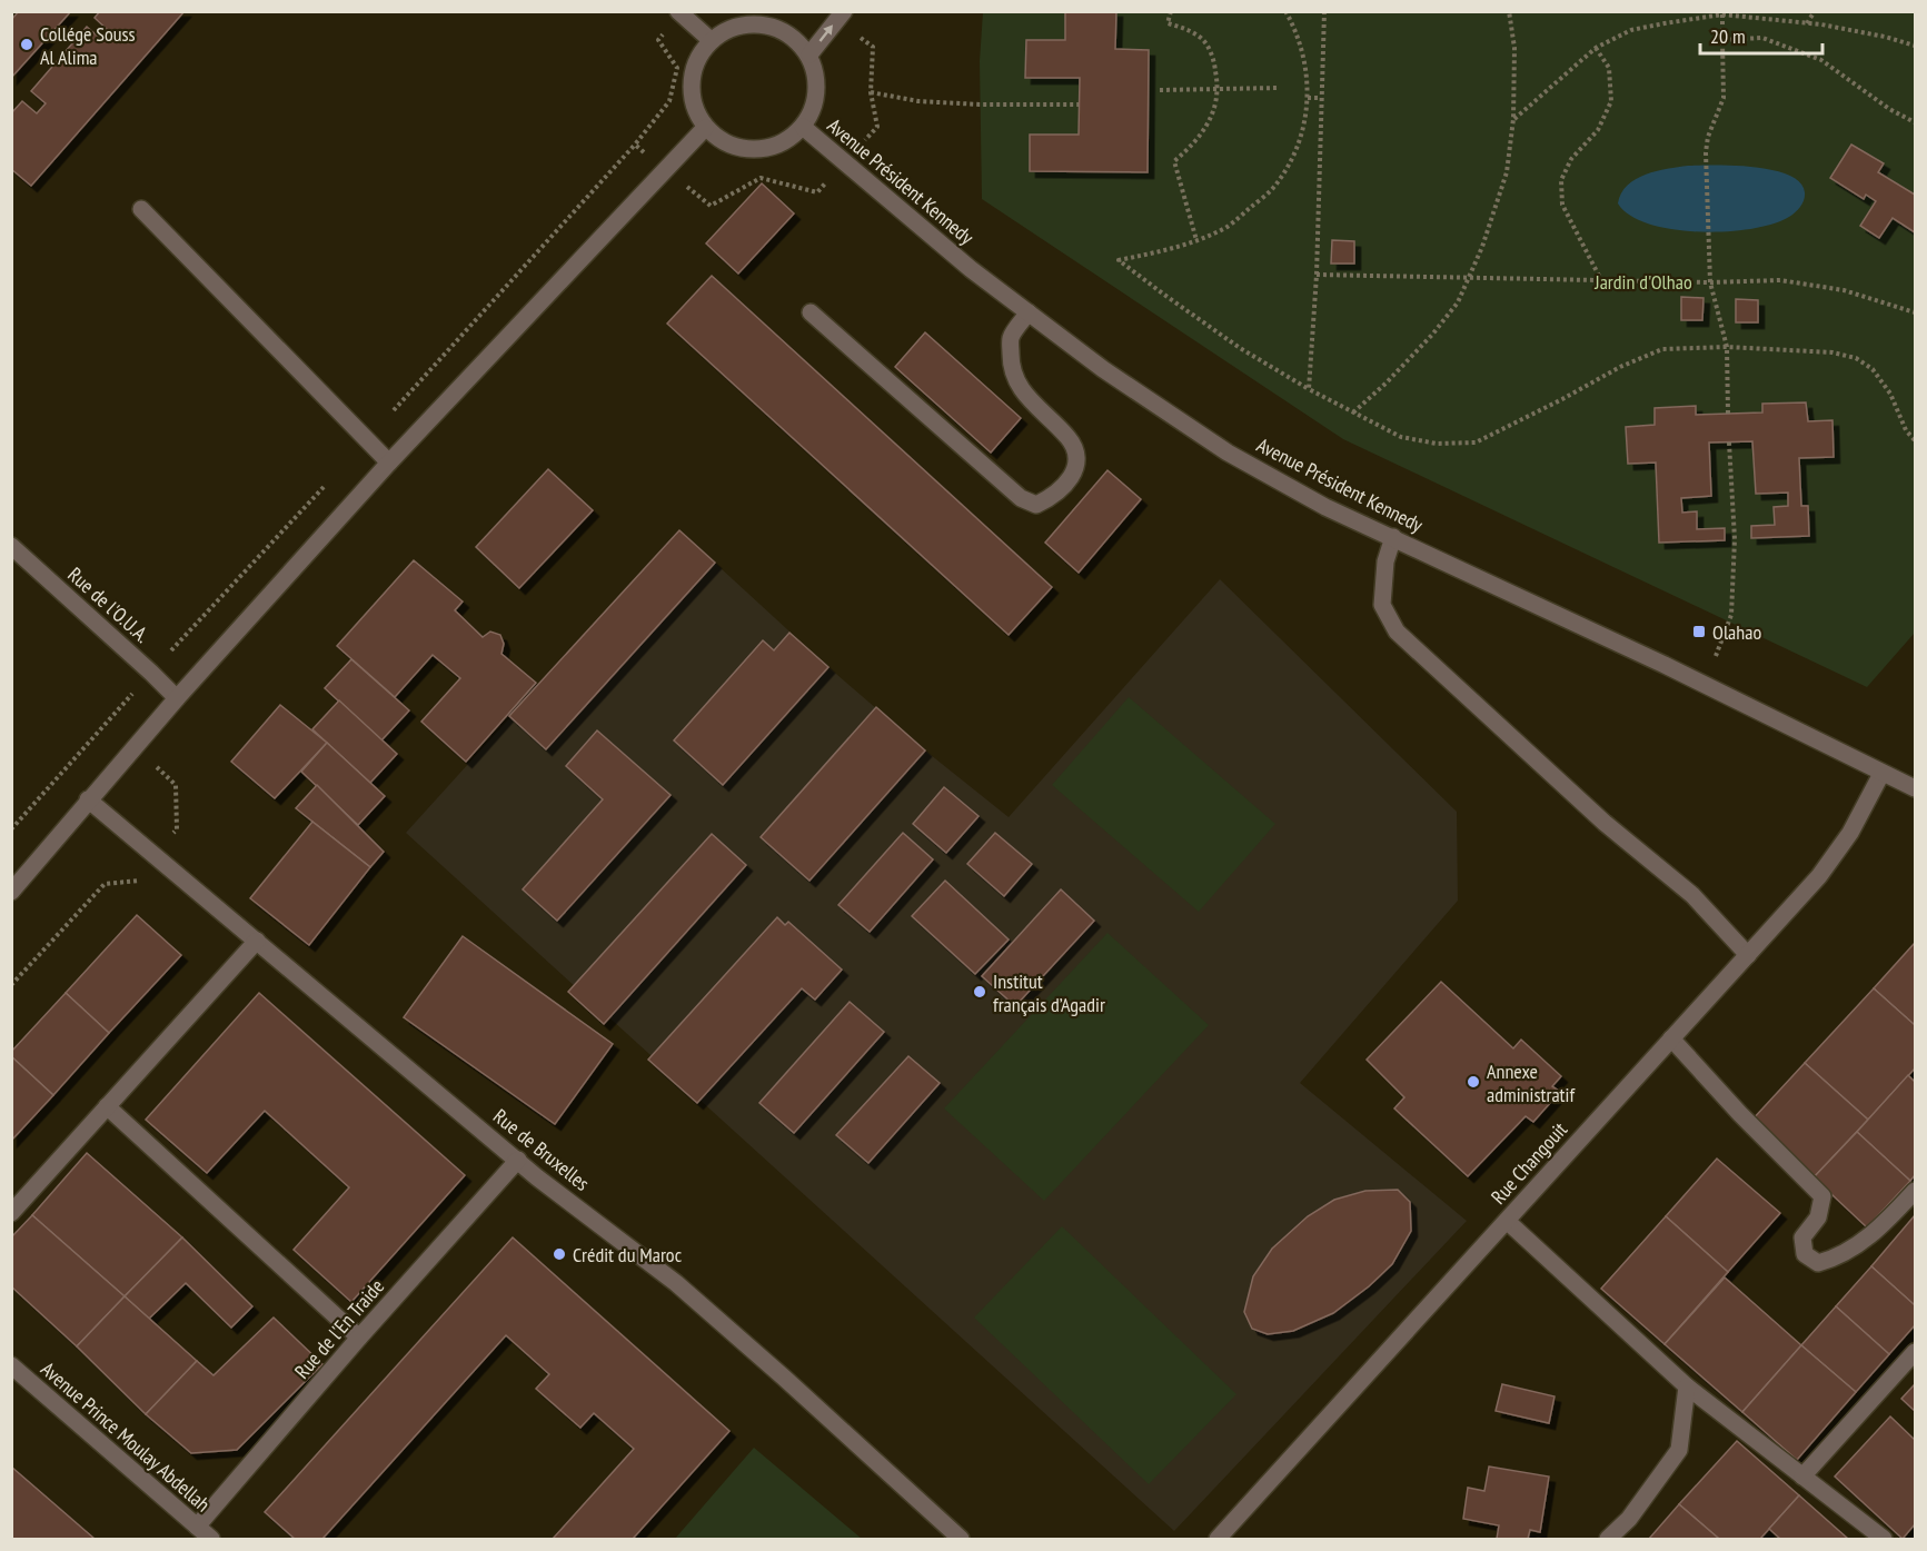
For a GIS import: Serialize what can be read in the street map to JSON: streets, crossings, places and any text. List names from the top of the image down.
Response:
{
  "streets": {
    "street": [
      "Avenue Président Kennedy",
      "Rue de l'O.U.A.",
      "Rue de Bruxelles",
      "Rue Changouit",
      "Rue de l'En Traide",
      "Avenue Prince Moulay Abdellah"
    ]
  },
  "crossings": [
    ["Avenue Président Kennedy", "Rue Changouit"],
    ["Rue de Bruxelles", "Rue de l'En Traide"],
    ["Rue de l'En Traide", "Avenue Prince Moulay Abdellah"]
  ],
  "parks": ["Jardin d'Olhao"],
  "places": {
    "other": [
      "Collége Souss Al Alima",
      "Institut français d’Agadir",
      "Annexe administratif",
      "Crédit du Maroc"
    ],
    "transit": ["Olahao"]
  },
  "scale_bar": "20 m"
}
